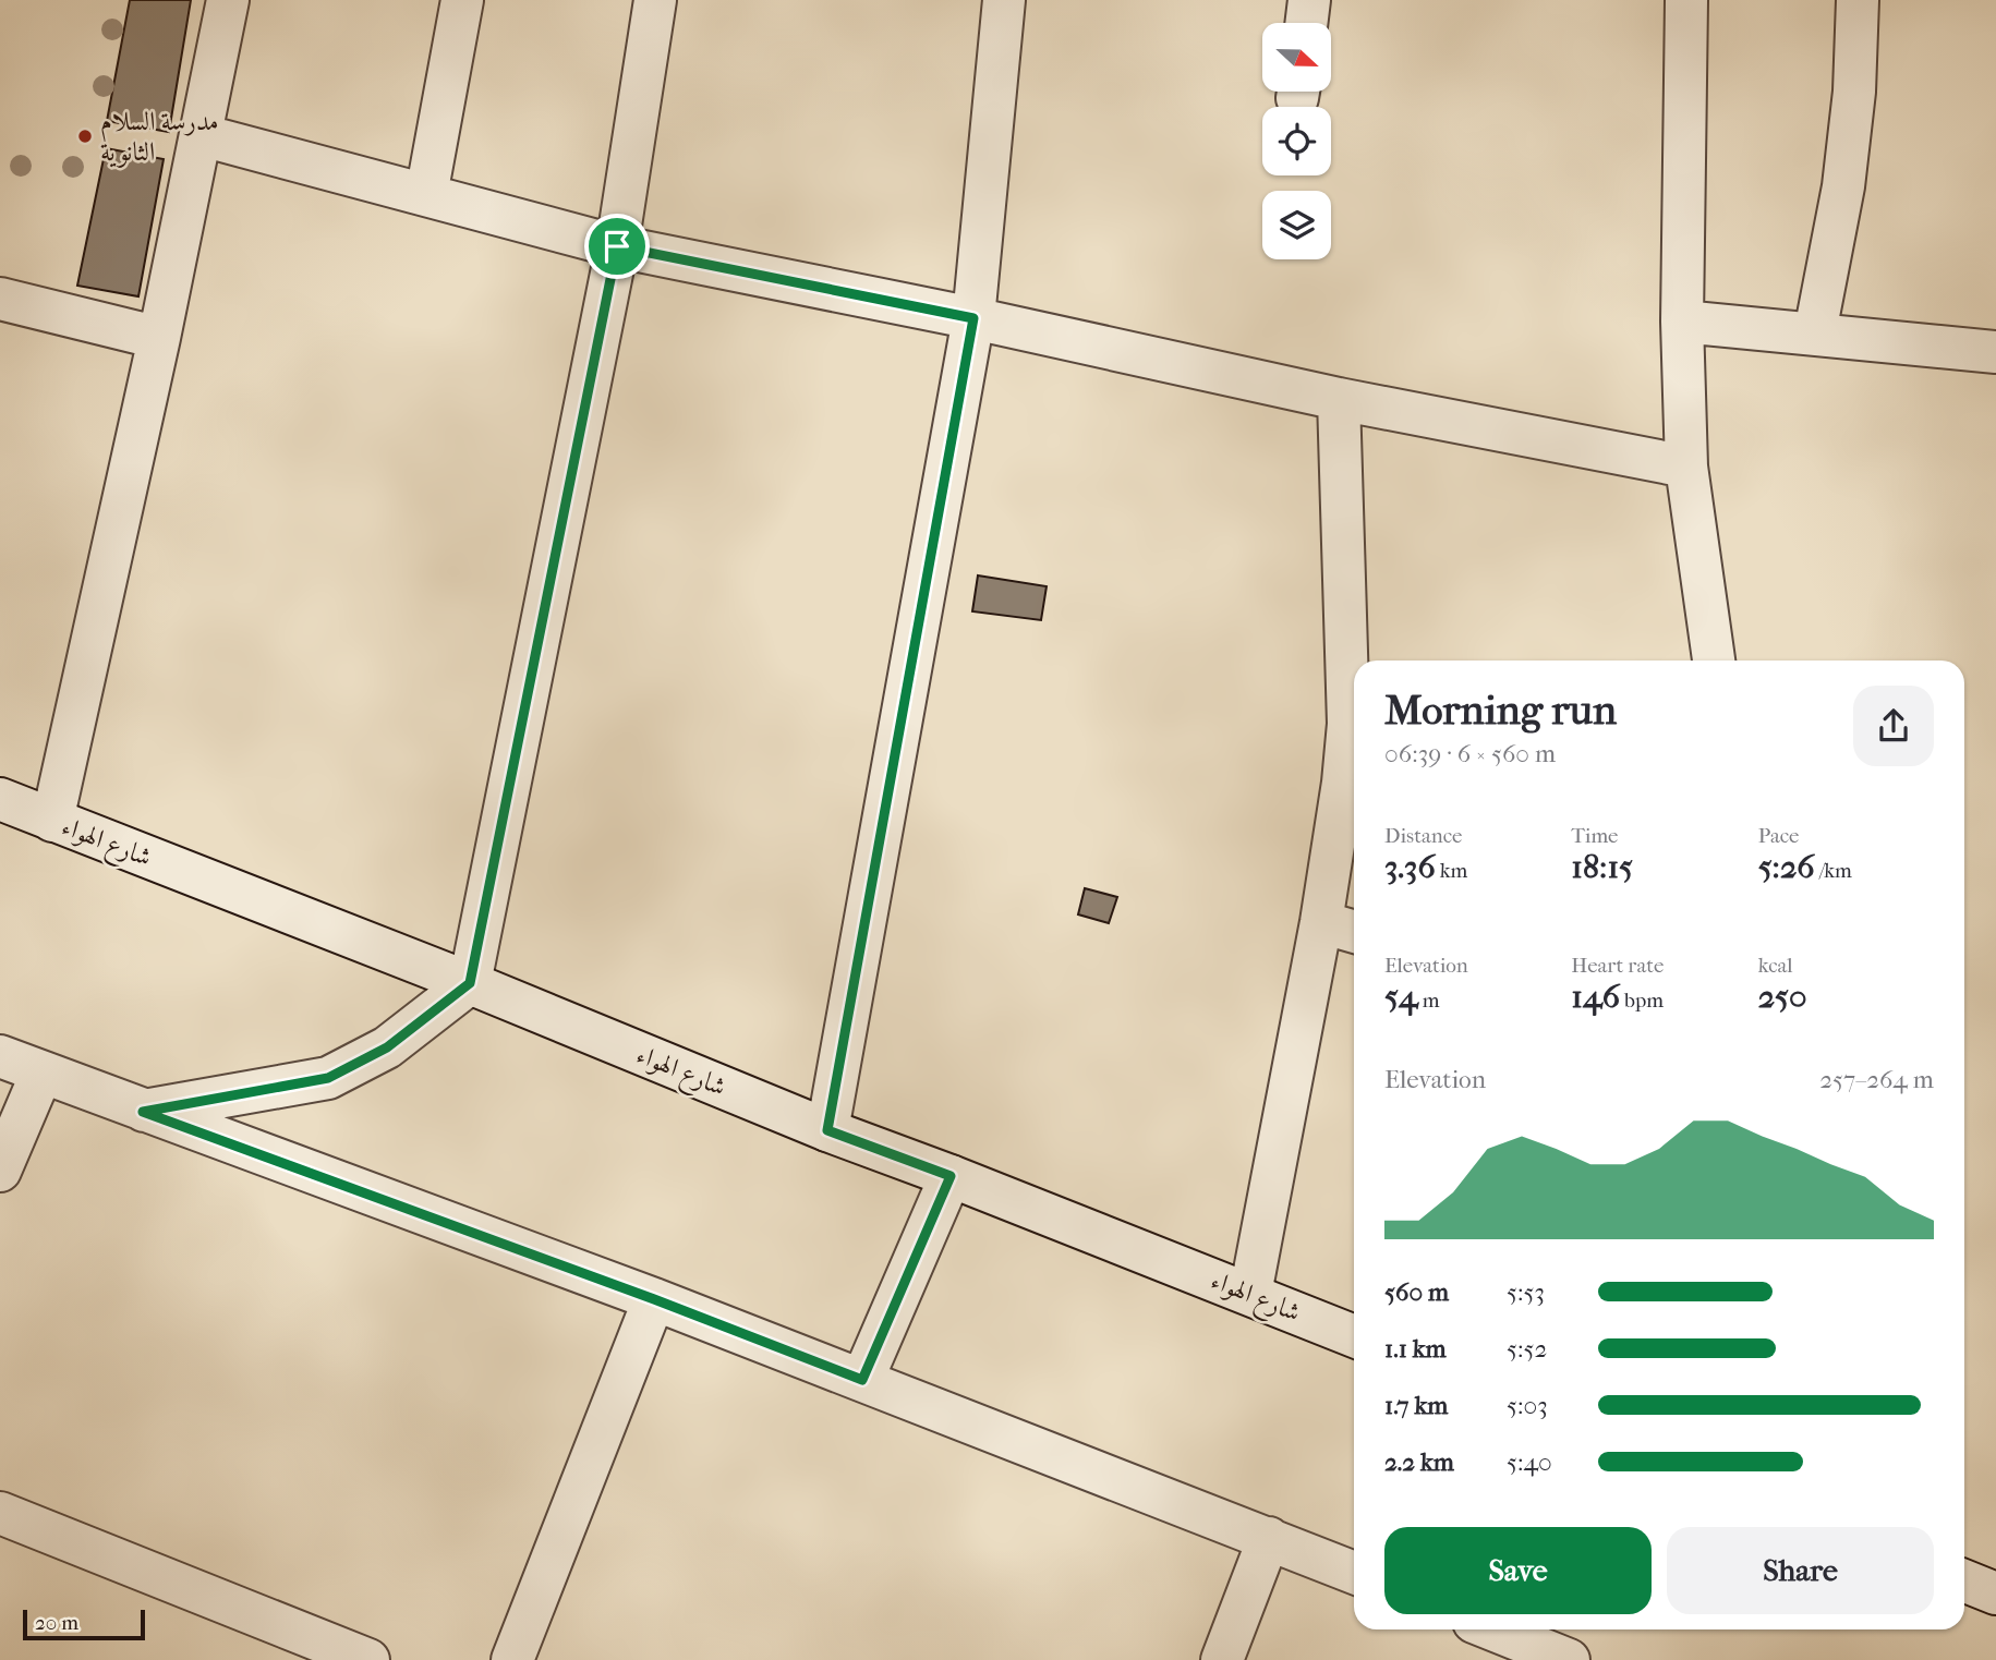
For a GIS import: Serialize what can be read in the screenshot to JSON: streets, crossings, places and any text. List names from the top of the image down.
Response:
{
  "streets": {
    "street": ["شارع الهواء"]
  },
  "places": ["مدرسة السلام الثانوية"],
  "scale_bar": "20 m",
  "north": "right",
  "page": {
    "heading": ["Morning run", "06:39 · 6 × 560 m"],
    "stats": [
      ["Distance", "3.36 km"],
      ["Time", "18:15"],
      ["Pace", "5:26 /km"],
      ["Elevation", "54 m"],
      ["Heart rate", "146 bpm"],
      ["kcal", "250"]
    ],
    "chart": ["Elevation", "257–264 m"],
    "list": [
      {
        "name": "560 m",
        "note": "5:53"
      },
      {
        "name": "1.1 km",
        "note": "5:52"
      },
      {
        "name": "1.7 km",
        "note": "5:03"
      },
      {
        "name": "2.2 km",
        "note": "5:40"
      }
    ],
    "buttons": ["Save", "Share"],
    "scale": "20 m"
  }
}
